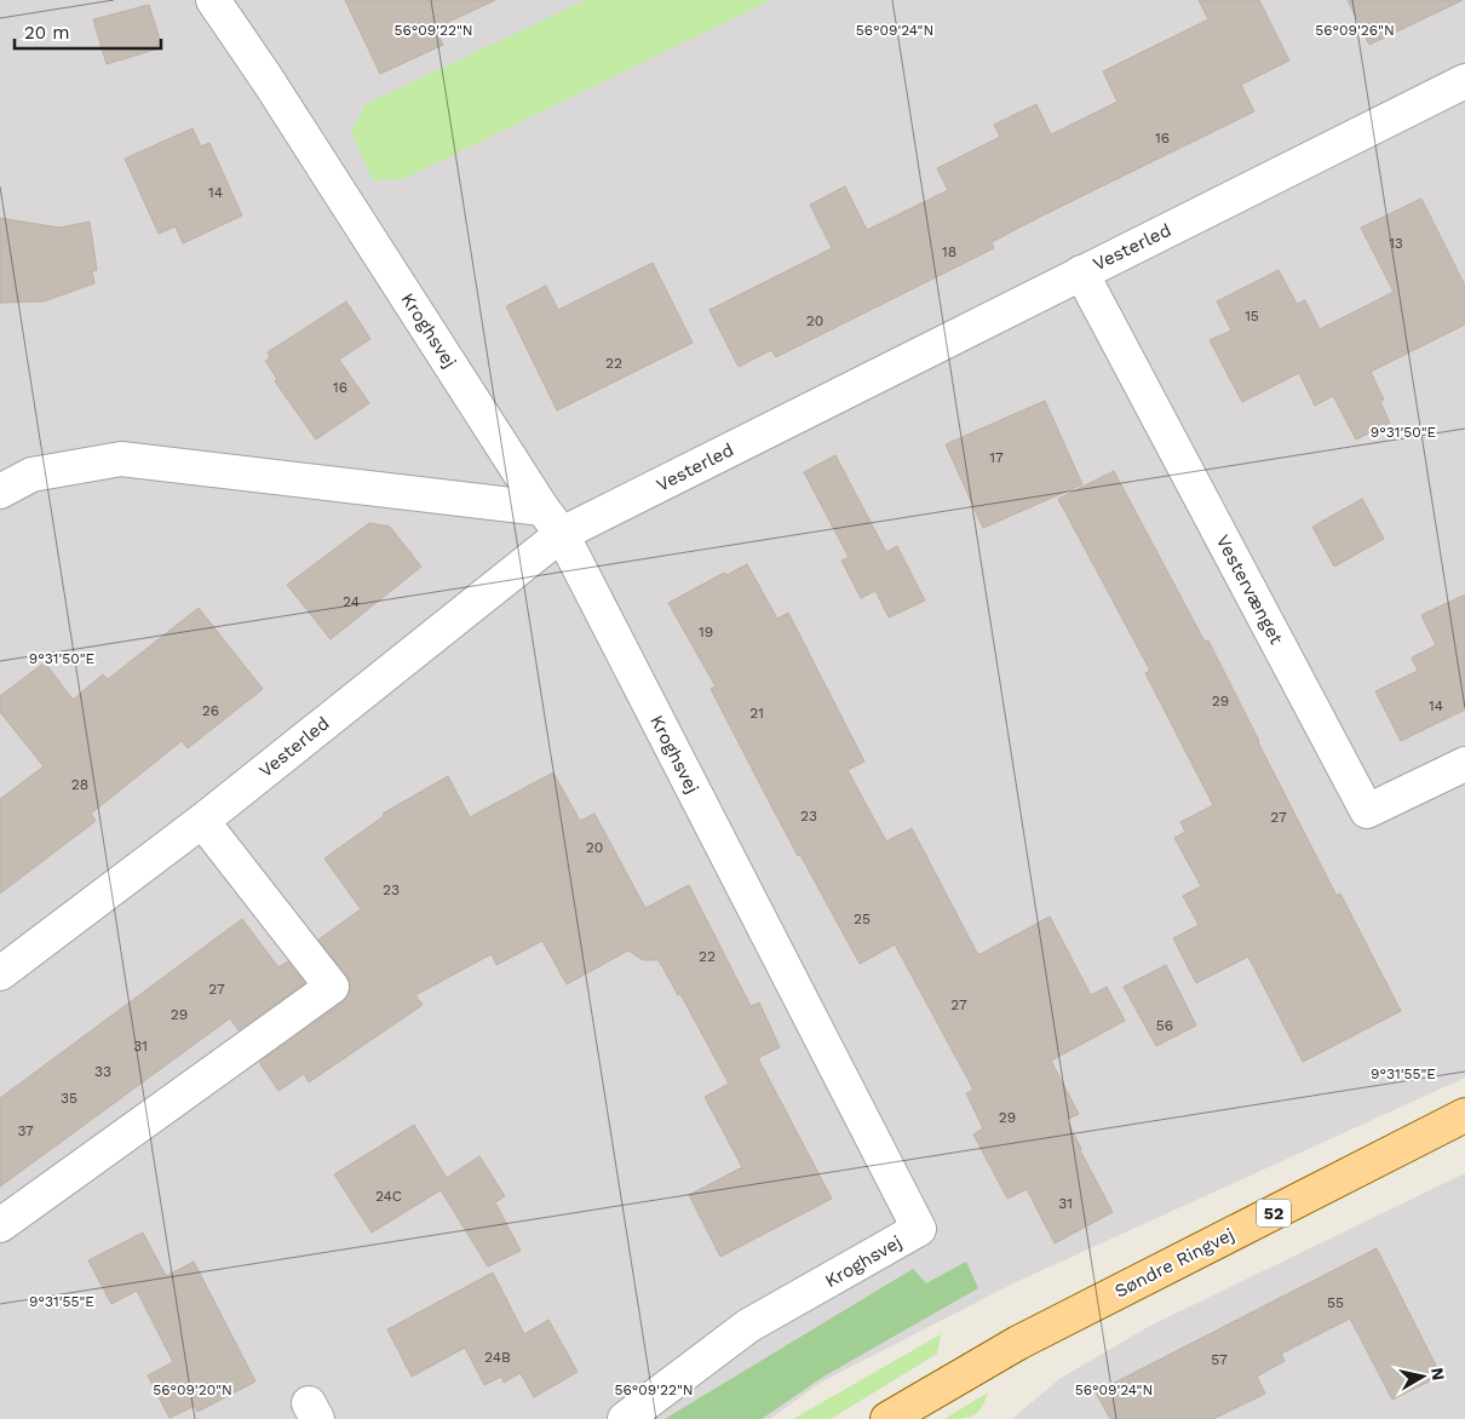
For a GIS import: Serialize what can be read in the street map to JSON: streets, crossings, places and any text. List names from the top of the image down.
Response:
{
  "streets": {
    "main road": ["52", "Søndre Ringvej"],
    "street": ["Vesterled", "Kroghsvej", "Vestervænget"]
  },
  "crossings": [
    ["Vesterled", "Kroghsvej"],
    ["Vesterled", "Vestervænget"]
  ],
  "house_numbers": [
    "16",
    "14",
    "13",
    "18",
    "15",
    "20",
    "22",
    "16",
    "17",
    "24",
    "19",
    "29",
    "14",
    "26",
    "21",
    "28",
    "23",
    "27",
    "20",
    "23",
    "25",
    "22",
    "27",
    "27",
    "29",
    "56",
    "31",
    "33",
    "35",
    "29",
    "37",
    "24C",
    "31",
    "55",
    "24B",
    "57"
  ],
  "scale_bar": "20 m",
  "north": "right",
  "coordinates": [
    "56°09'26\"N",
    "56°09'22\"N",
    "56°09'24\"N",
    "9°31'50\"E",
    "9°31'55\"E",
    "56°09'20\"N"
  ]
}
